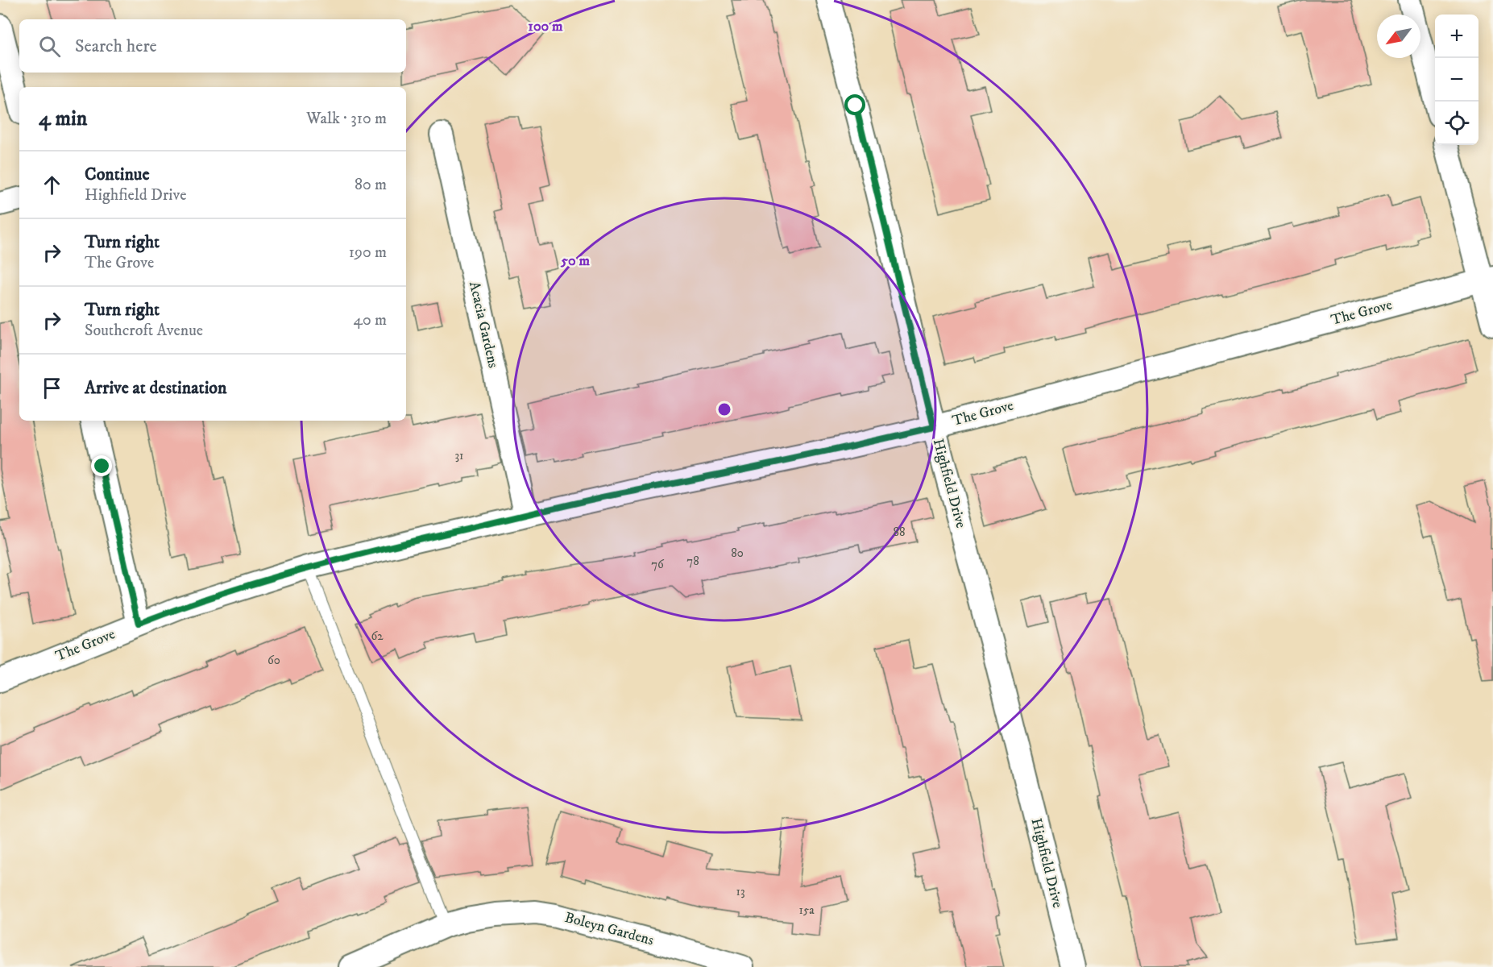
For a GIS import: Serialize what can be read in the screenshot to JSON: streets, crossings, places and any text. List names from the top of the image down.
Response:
{
  "streets": {
    "street": [
      "The Grove",
      "Acacia Gardens",
      "Highfield Drive",
      "Boleyn Gardens"
    ]
  },
  "crossings": [
    ["The Grove", "Acacia Gardens"],
    ["The Grove", "Highfield Drive"]
  ],
  "house_numbers": [
    "31",
    "88",
    "80",
    "78",
    "76",
    "62",
    "60",
    "13",
    "15a"
  ],
  "north": "bottom left",
  "page": {
    "map_buttons": ["+", "−"],
    "search": "Search here",
    "heading": ["4 min", "Walk · 310 m"],
    "list": [
      ["Continue", "Highfield Drive", "80 m"],
      ["Turn right", "The Grove", "190 m"],
      ["Turn right", "Southcroft Avenue", "40 m"],
      "Arrive at destination"
    ]
  },
  "rings": ["100 m", "50 m"]
}
